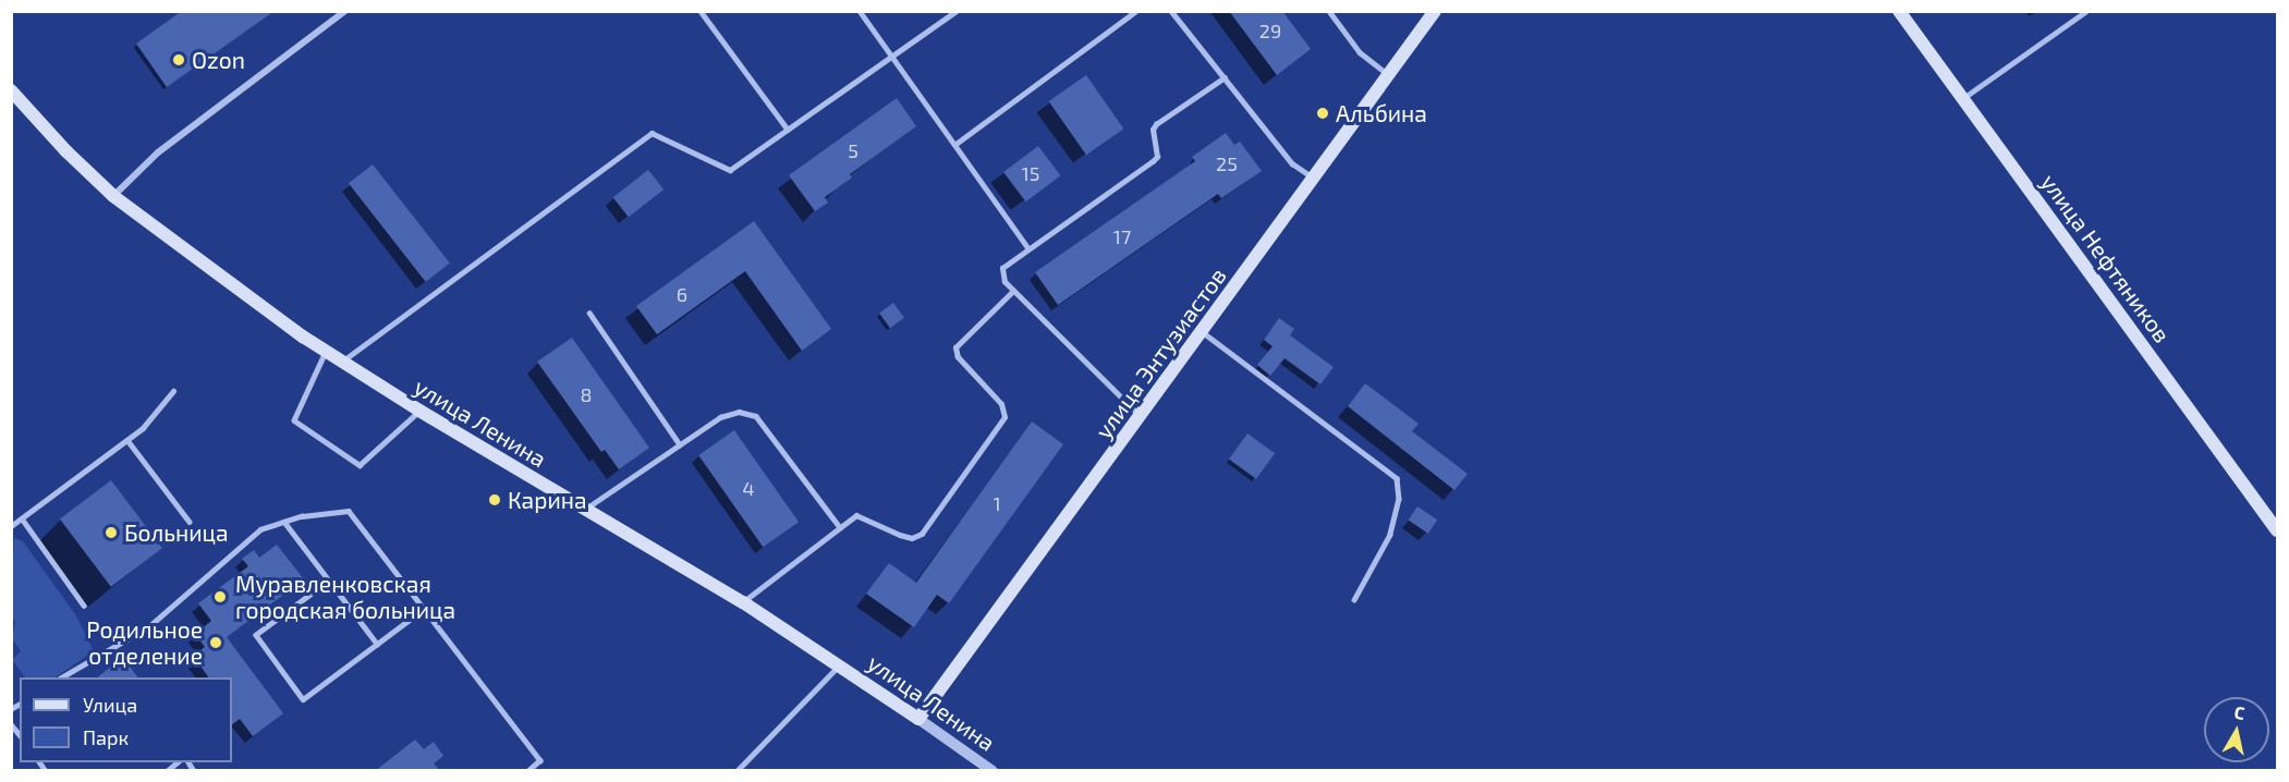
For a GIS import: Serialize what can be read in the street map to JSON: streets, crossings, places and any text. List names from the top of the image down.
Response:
{
  "streets": {
    "main road": ["улица Нефтяников", "улица Энтузиастов", "улица Ленина"]
  },
  "crossings": [
    ["улица Энтузиастов", "улица Ленина"]
  ],
  "places": [
    "Ozon",
    "Альбина",
    "Карина",
    "Больница",
    "Муравленковская городская больница",
    "Родильное отделение"
  ],
  "house_numbers": [
    "29",
    "5",
    "25",
    "15",
    "17",
    "6",
    "8",
    "4",
    "1"
  ],
  "legend": ["Улица", "Парк"],
  "north": "top"
}
